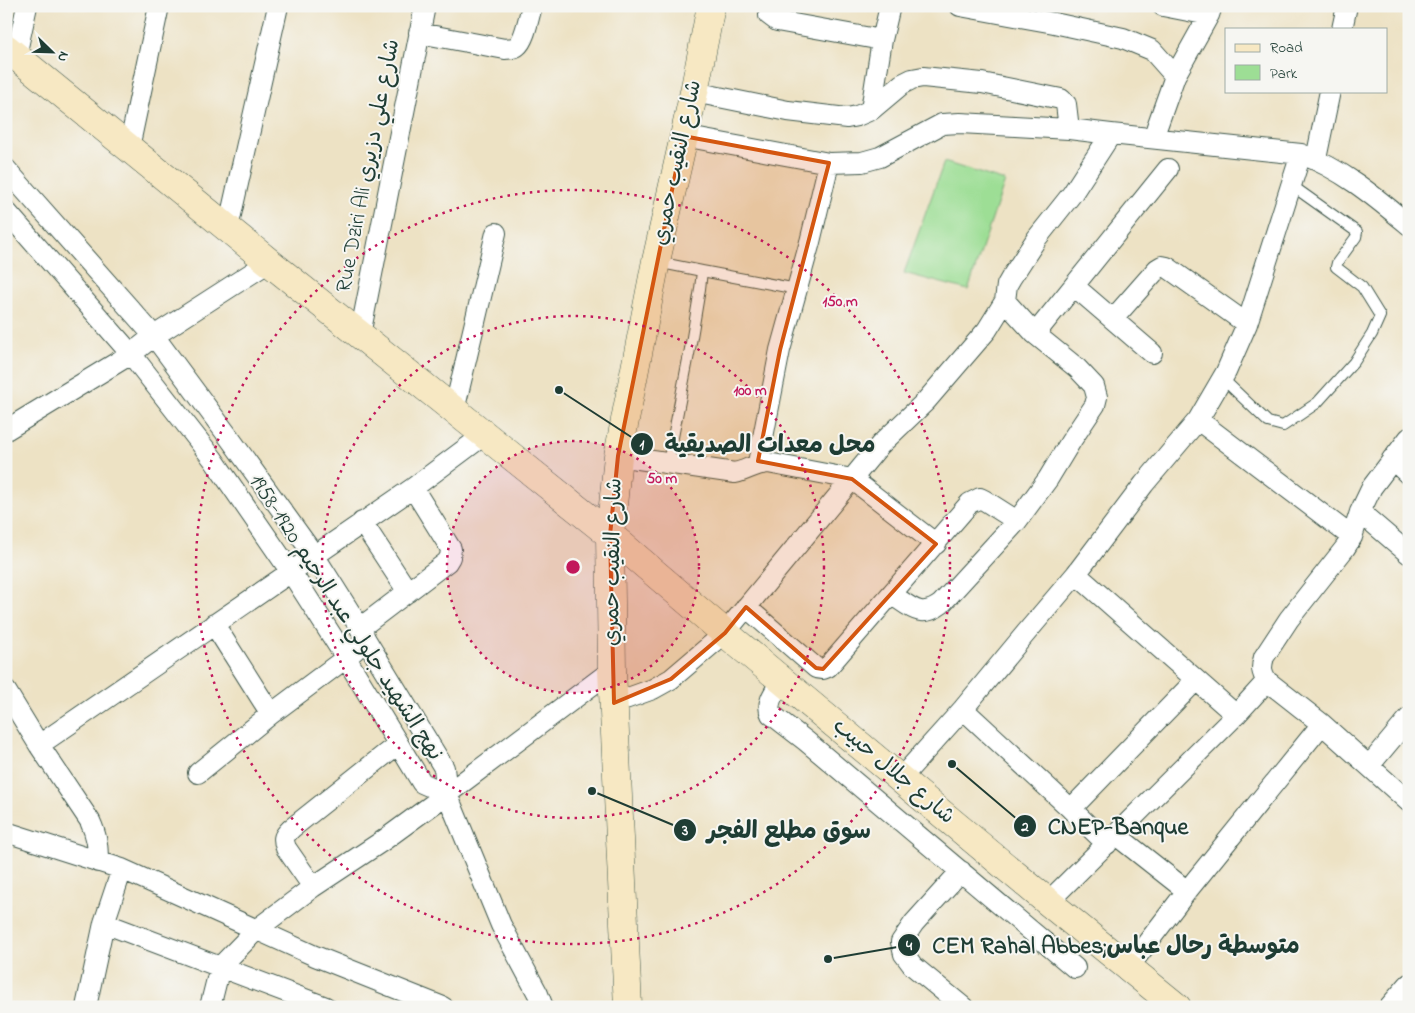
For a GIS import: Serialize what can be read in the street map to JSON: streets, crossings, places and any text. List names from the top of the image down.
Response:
{
  "streets": {
    "street": [
      "شارع النقيب حمري",
      "Rue Dziri Ali شارع علي دزيري",
      "نهج الشهيد جلولي عبد الرحيم 1920-1958",
      "شارع جلال حبيب"
    ]
  },
  "crossings": [
    ["شارع النقيب حمري", "شارع جلال حبيب"],
    ["Rue Dziri Ali شارع علي دزيري", "شارع جلال حبيب"]
  ],
  "places": [
    "محل معدات الصديقية",
    "CNEP-Banque",
    "سوق مطلع الفجر",
    "CEM Rahal Abbes;متوسطة رحال عباس"
  ],
  "legend": ["Road", "Park"],
  "north": "bottom right",
  "rings": ["150 m", "100 m", "50 m"]
}
